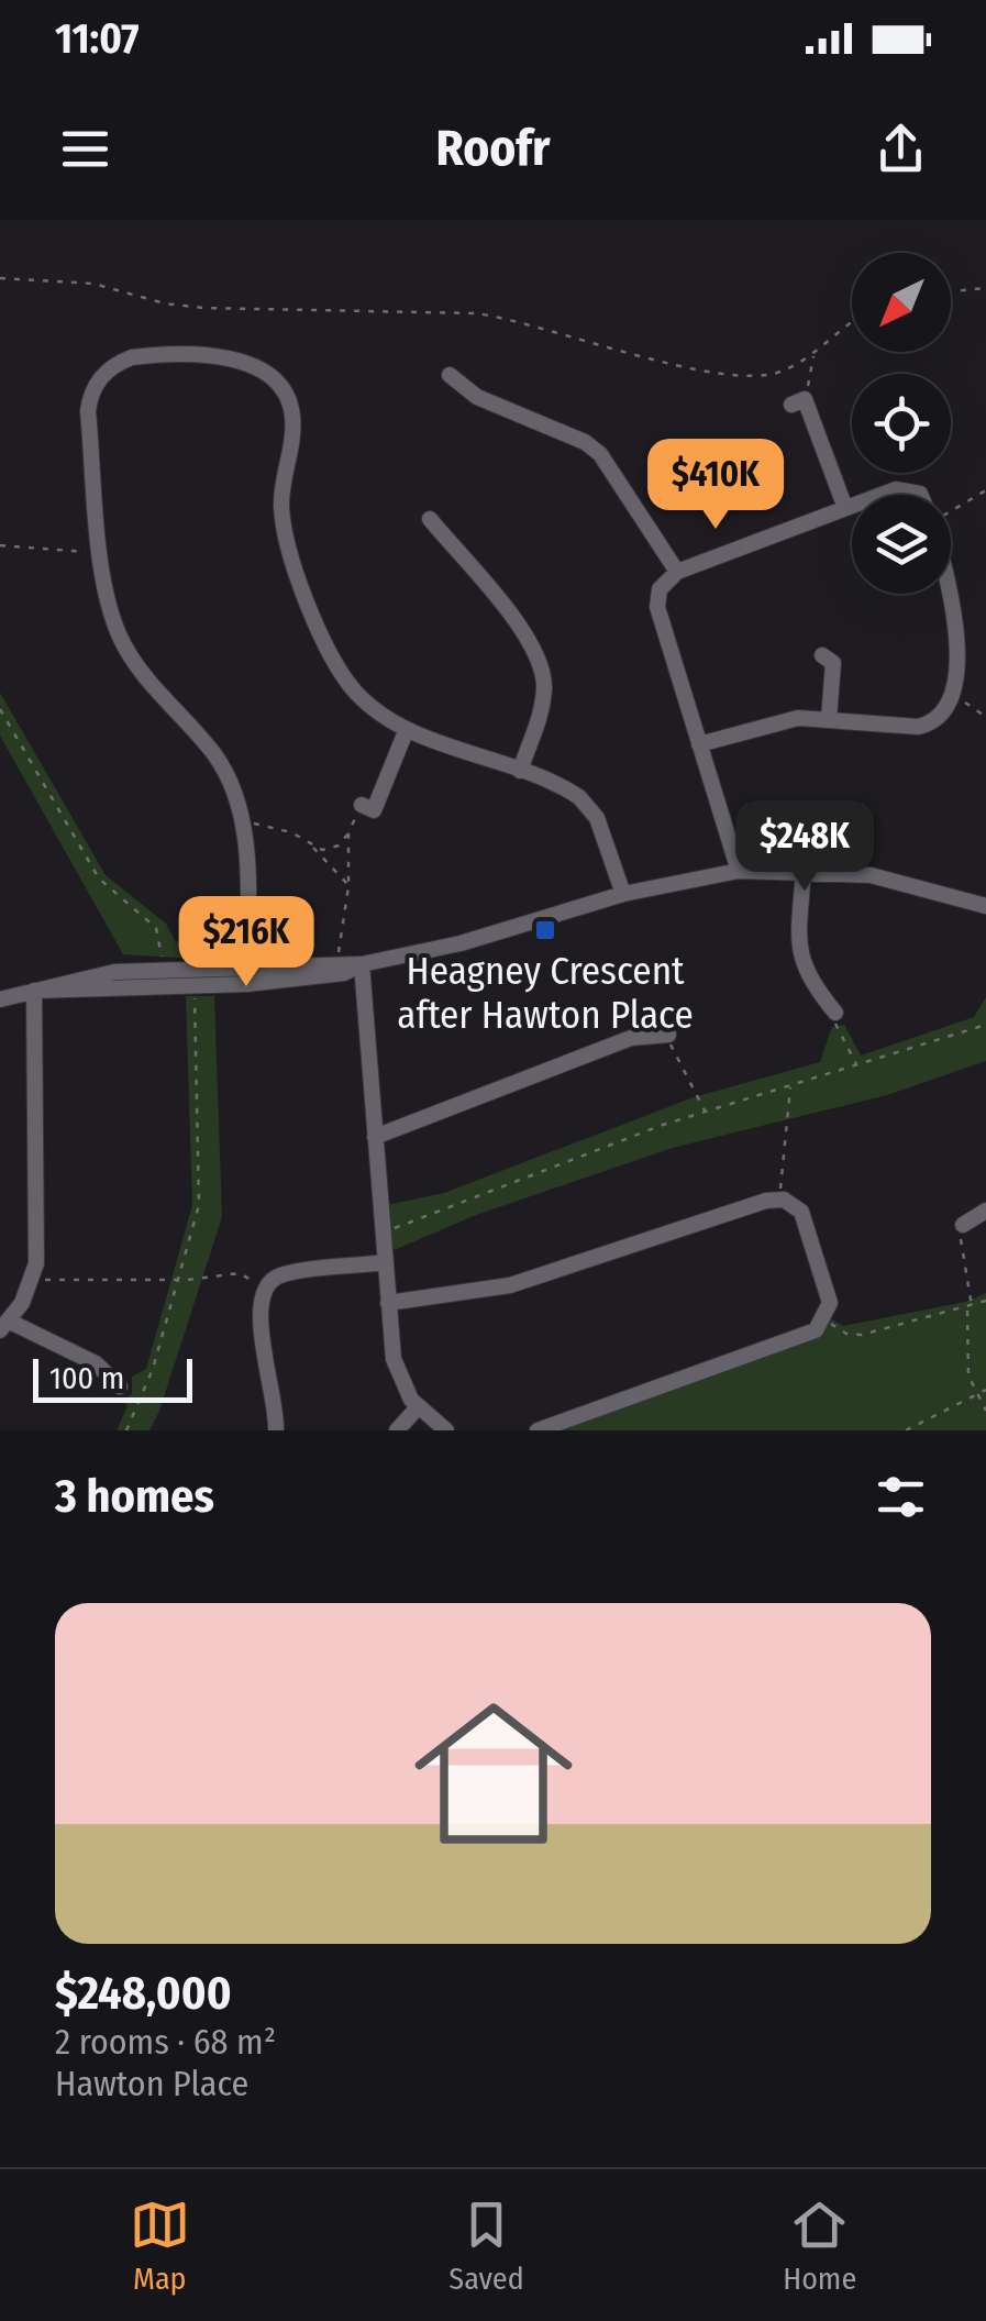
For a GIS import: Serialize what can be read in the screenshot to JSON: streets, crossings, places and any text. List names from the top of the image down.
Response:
{
  "places": {
    "transit": ["Heagney Crescent after Hawton Place"]
  },
  "scale_bar": "100 m",
  "north": "bottom left",
  "page": {
    "status": "11:07",
    "header": "Roofr",
    "price": ["$410K", "$248K", "$216K"],
    "scale": "100 m",
    "heading": "3 homes",
    "list": [
      {
        "name": "$248,000",
        "note": "2 rooms · 68 m² · Hawton Place"
      }
    ],
    "tabs": ["Map", "Saved", "Home"]
  }
}
